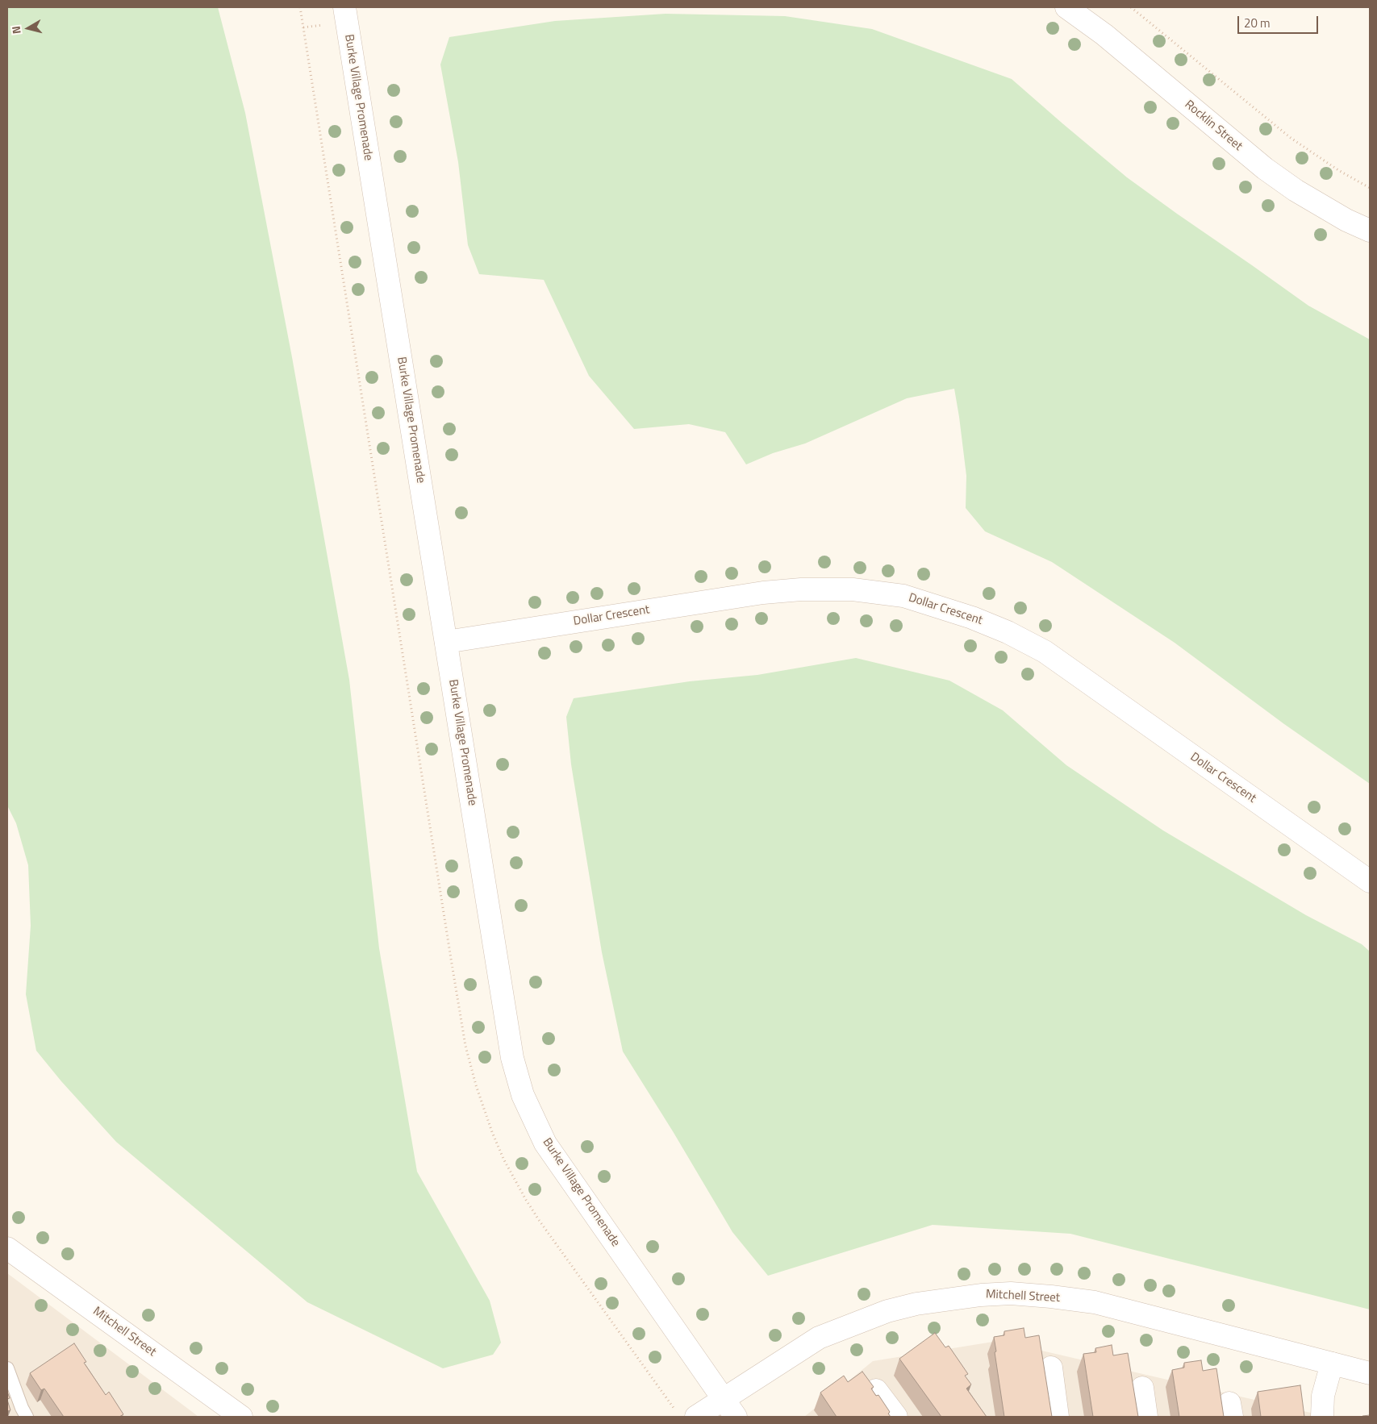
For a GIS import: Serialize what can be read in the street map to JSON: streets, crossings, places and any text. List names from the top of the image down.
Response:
{
  "streets": {
    "street": [
      "Burke Village Promenade",
      "Rocklin Street",
      "Dollar Crescent",
      "Mitchell Street"
    ]
  },
  "crossings": [
    ["Burke Village Promenade", "Dollar Crescent"],
    ["Burke Village Promenade", "Mitchell Street"]
  ],
  "scale_bar": "20 m",
  "north": "left"
}
